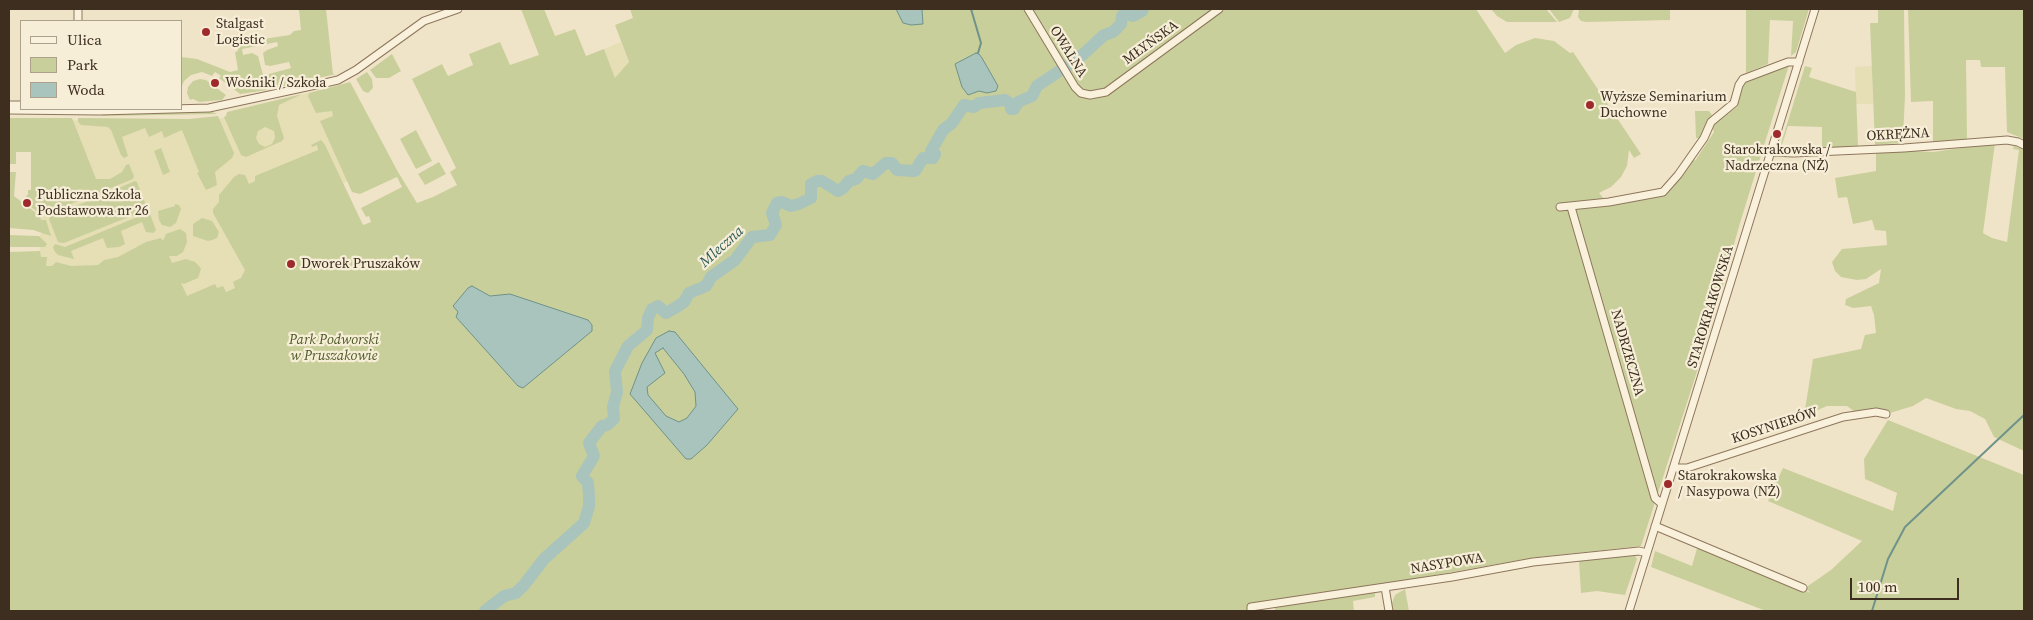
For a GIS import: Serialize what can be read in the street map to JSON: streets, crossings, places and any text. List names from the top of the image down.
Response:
{
  "streets": {
    "street": [
      "MŁYŃSKA",
      "OWALNA",
      "OKRĘŻNA",
      "STAROKRAKOWSKA",
      "NADRZECZNA",
      "KOSYNIERÓW",
      "NASYPOWA"
    ]
  },
  "crossings": [
    ["MŁYŃSKA", "OWALNA"],
    ["OKRĘŻNA", "STAROKRAKOWSKA"],
    ["STAROKRAKOWSKA", "NADRZECZNA"],
    ["STAROKRAKOWSKA", "KOSYNIERÓW"],
    ["STAROKRAKOWSKA", "NASYPOWA"]
  ],
  "water": ["Mleczna"],
  "parks": ["Park Podworski w Pruszakowie"],
  "places": [
    "Stalgast Logistic",
    "Wośniki / Szkoła",
    "Wyższe Seminarium Duchowne",
    "Starokrakowska / Nadrzeczna (NŻ)",
    "Publiczna Szkoła Podstawowa nr 26",
    "Dworek Pruszaków",
    "Starokrakowska / Nasypowa (NŻ)"
  ],
  "legend": ["Ulica", "Park", "Woda"],
  "scale_bar": "100 m"
}
